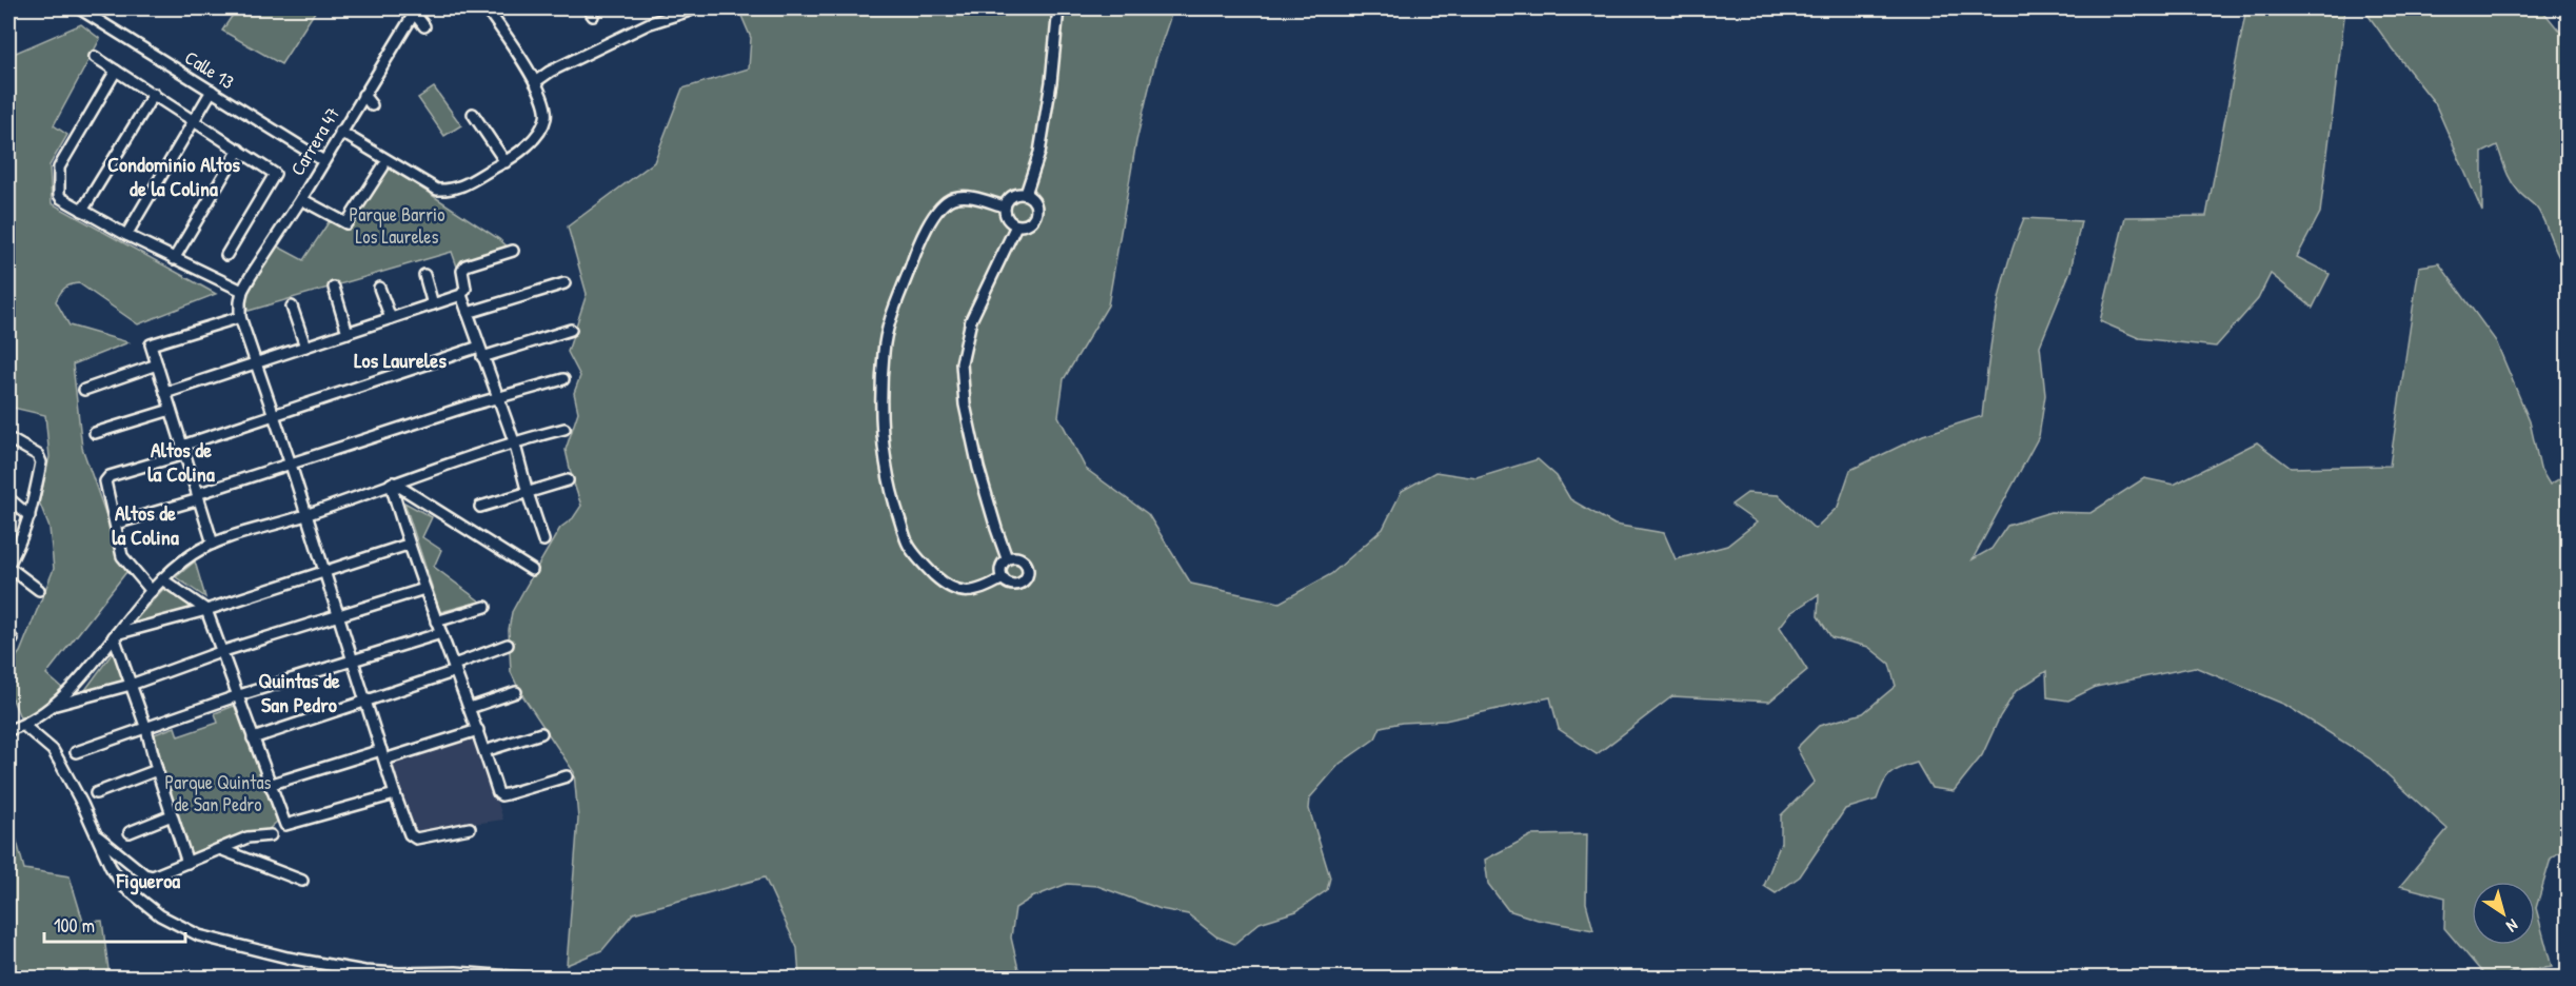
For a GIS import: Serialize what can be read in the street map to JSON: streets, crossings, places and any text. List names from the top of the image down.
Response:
{
  "streets": {
    "street": ["Calle 13", "Carrera 47"]
  },
  "crossings": [
    ["Calle 13", "Carrera 47"]
  ],
  "districts": [
    "Condominio Altos de la Colina",
    "Los Laureles",
    "Altos de la Colina",
    "Altos de la Colina",
    "Quintas de San Pedro",
    "Figueroa"
  ],
  "parks": ["Parque Barrio Los Laureles", "Parque Quintas de San Pedro"],
  "scale_bar": "100 m",
  "north": "bottom right"
}
